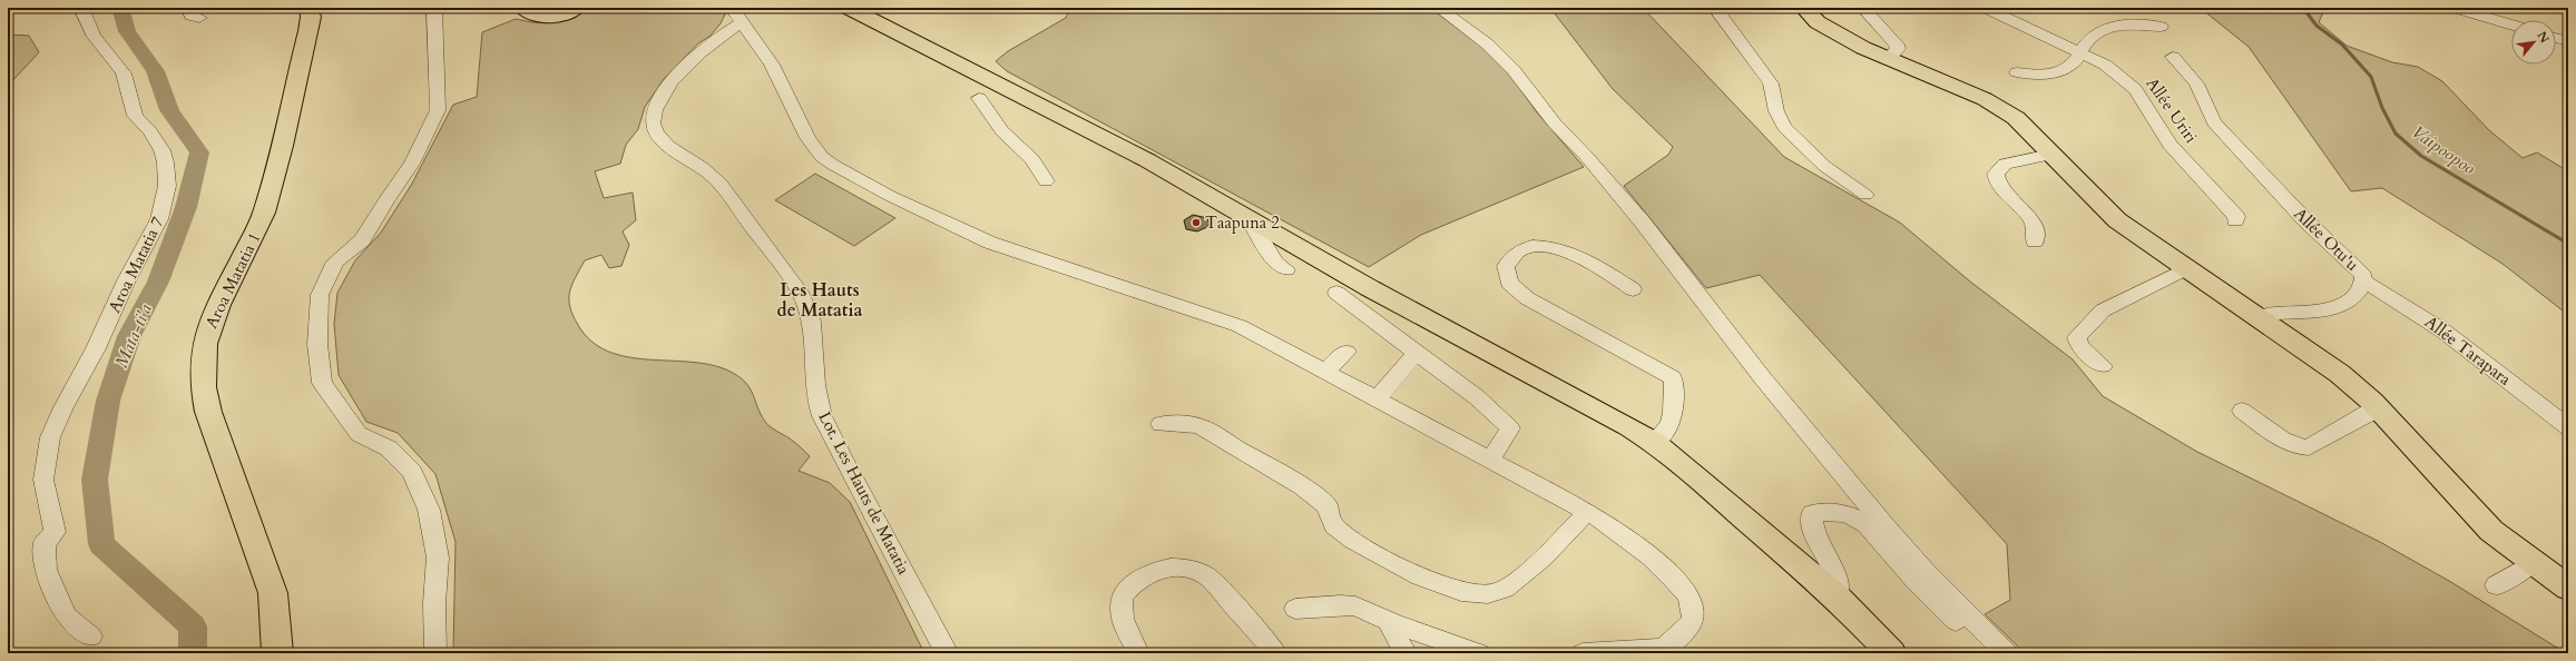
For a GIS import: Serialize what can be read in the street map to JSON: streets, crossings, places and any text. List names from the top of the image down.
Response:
{
  "streets": {
    "main road": ["Aroa Matatia 1"],
    "street": [
      "Allée Uriri",
      "Allée Otu'u",
      "Aroa Matatia 7",
      "Allée Tarapara",
      "Lot. Les Hauts de Matatia"
    ]
  },
  "crossings": [
    ["Allée Otu'u", "Allée Tarapara"]
  ],
  "districts": ["Les Hauts de Matatia"],
  "water": ["Vaipoopoo", "Mata-ti'a"],
  "places": ["Taapuna 2"],
  "north": "top right"
}
